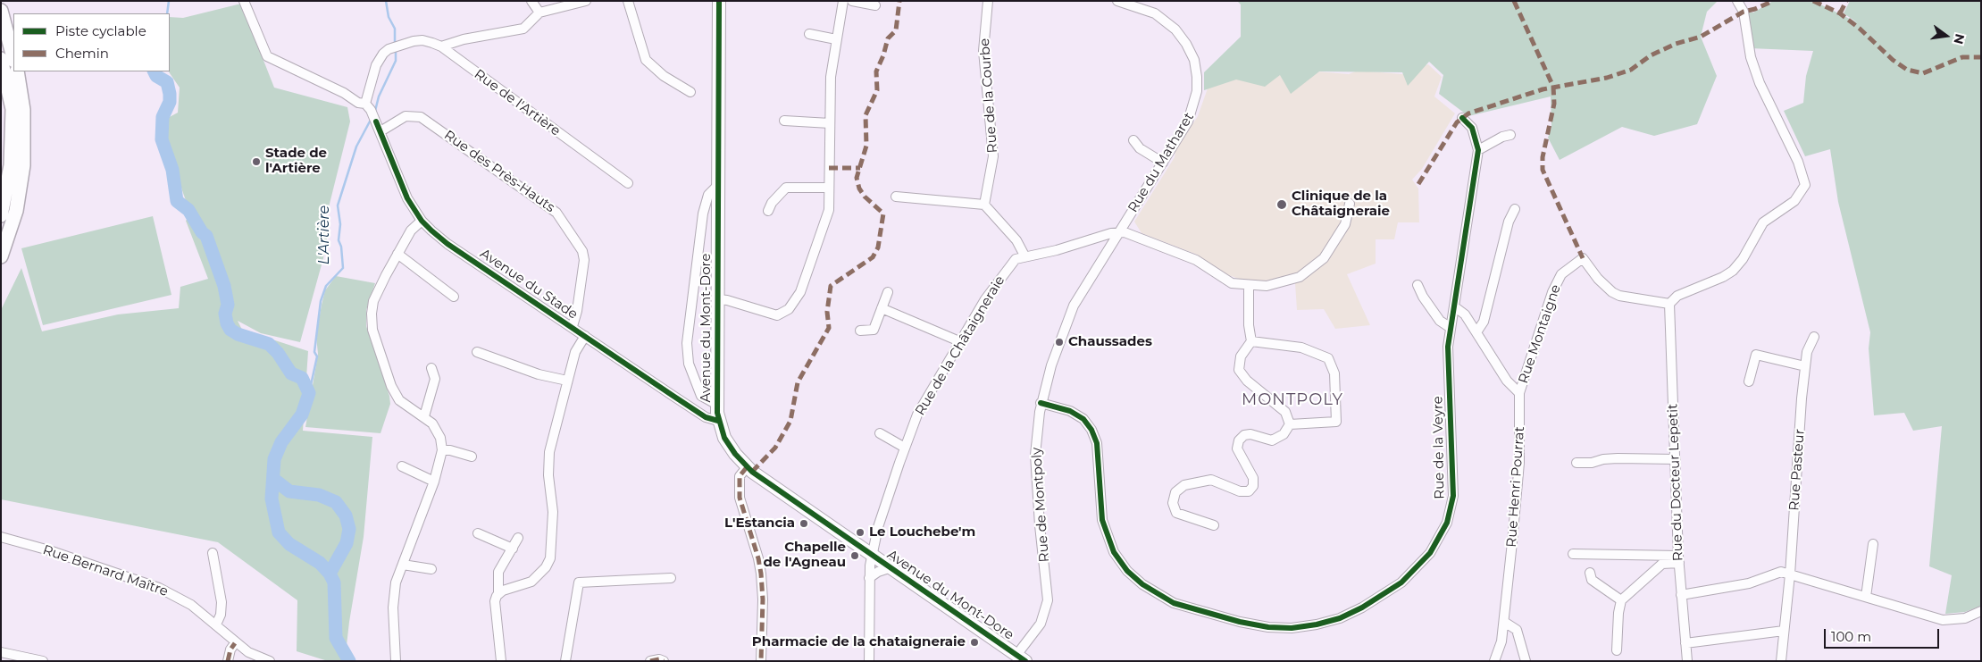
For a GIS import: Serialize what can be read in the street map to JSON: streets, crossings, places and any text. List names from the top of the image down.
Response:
{
  "streets": {
    "main road": ["Avenue du Mont-Dore"],
    "street": [
      "Rue de la Courbe",
      "Rue de l'Artière",
      "Rue du Matharet",
      "Rue des Près-Hauts",
      "Avenue du Stade",
      "Rue Montaigne",
      "Rue de la Châtaigneraie",
      "Rue de la Veyre",
      "Rue Pasteur",
      "Rue du Docteur Lepetit",
      "Rue Henri Pourrat",
      "Rue de Montpoly",
      "Rue Bernard Maître"
    ]
  },
  "crossings": [
    ["Rue de l'Artière", "Avenue du Stade"],
    ["Rue du Matharet", "Rue de la Châtaigneraie"],
    ["Rue du Matharet", "Rue de Montpoly"],
    ["Rue des Près-Hauts", "Avenue du Stade"],
    ["Avenue du Stade", "Avenue du Mont-Dore"],
    ["Avenue du Mont-Dore", "Rue de la Châtaigneraie"],
    ["Avenue du Mont-Dore", "Rue de Montpoly"],
    ["Rue Montaigne", "Rue du Docteur Lepetit"],
    ["Rue Montaigne", "Rue Henri Pourrat"],
    ["Rue de la Châtaigneraie", "Rue de Montpoly"],
    ["Rue de la Veyre", "Rue de Montpoly"]
  ],
  "districts": ["MONTPOLY"],
  "water": ["L'Artière"],
  "places": [
    "Stade de l'Artière",
    "Clinique de la Châtaigneraie",
    "Chaussades",
    "L'Estancia",
    "Le Louchebe'm",
    "Chapelle de l'Agneau",
    "Pharmacie de la chataigneraie"
  ],
  "legend": ["Piste cyclable", "Chemin"],
  "scale_bar": "100 m",
  "north": "right"
}
